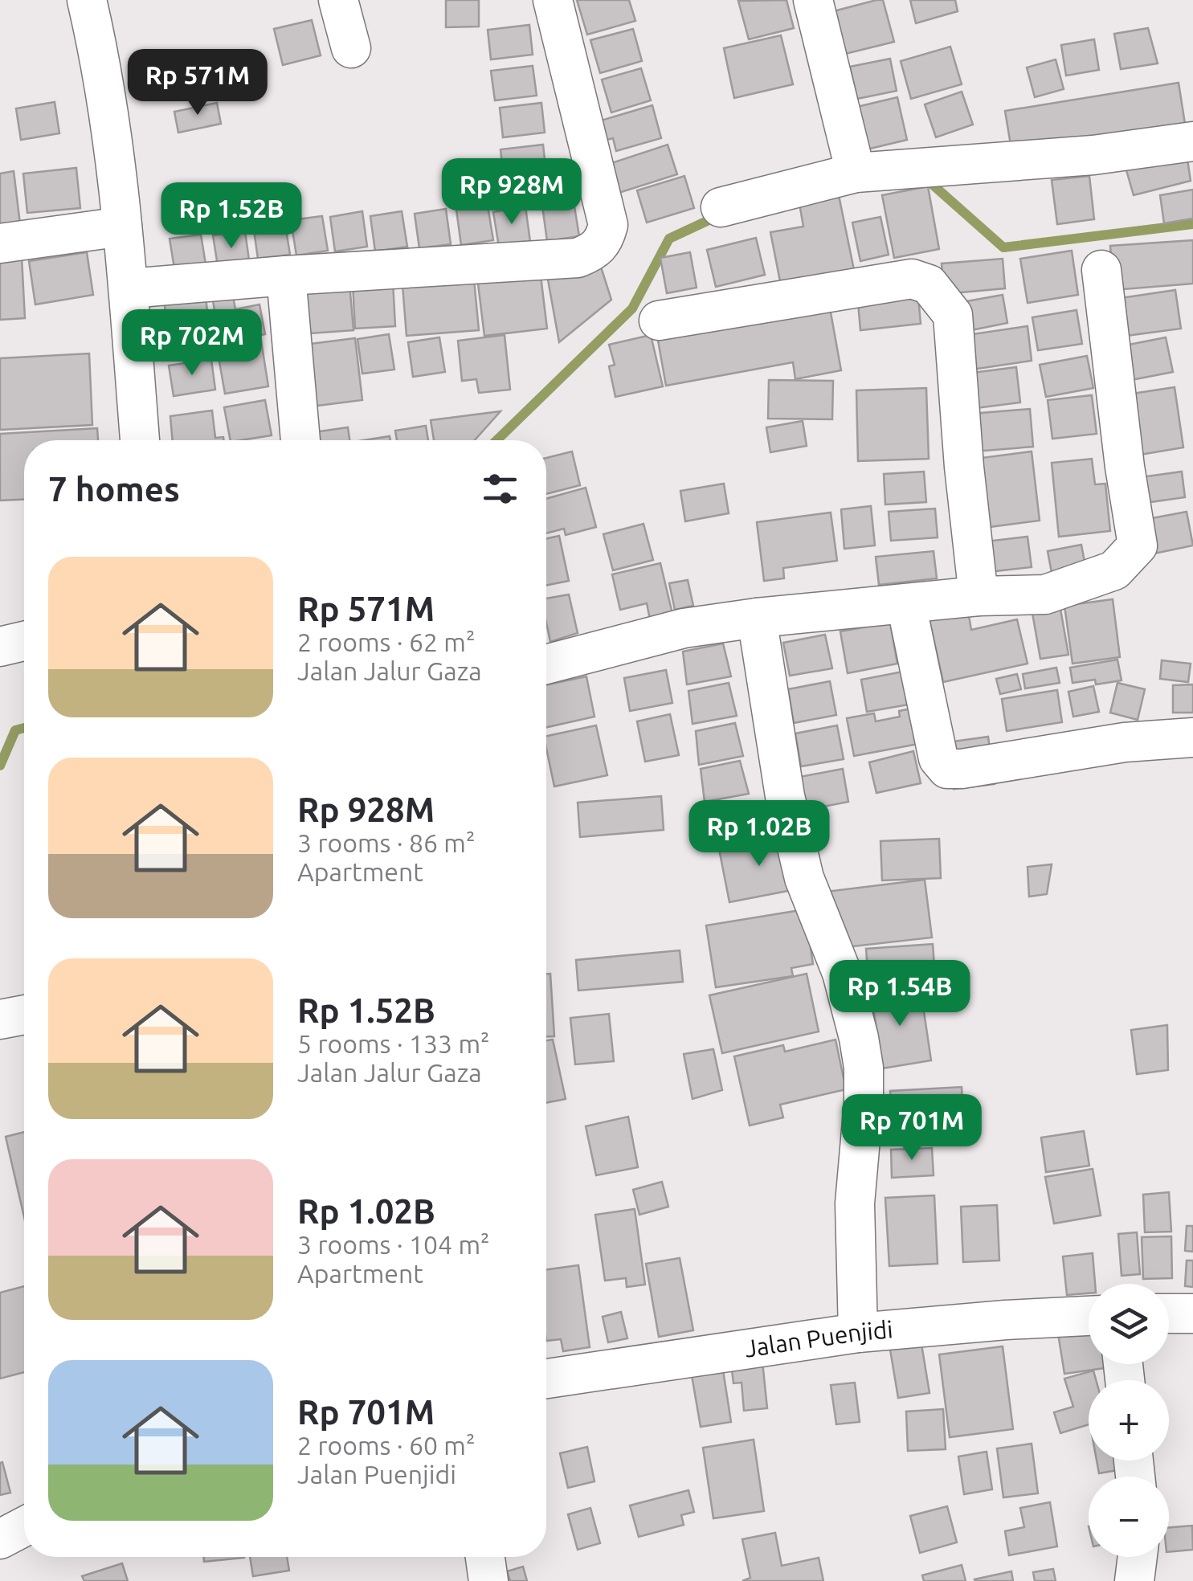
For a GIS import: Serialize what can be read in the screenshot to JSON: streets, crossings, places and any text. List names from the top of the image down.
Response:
{
  "streets": {
    "street": ["Jalan Puenjidi"]
  },
  "page": {
    "price": [
      "Rp 571M",
      "Rp 928M",
      "Rp 1.52B",
      "Rp 702M",
      "Rp 1.02B",
      "Rp 1.54B",
      "Rp 701M"
    ],
    "heading": "7 homes",
    "list": [
      {
        "name": "Rp 571M",
        "note": "2 rooms · 62 m² · Jalan Jalur Gaza"
      },
      {
        "name": "Rp 928M",
        "note": "3 rooms · 86 m² · Apartment"
      },
      {
        "name": "Rp 1.52B",
        "note": "5 rooms · 133 m² · Jalan Jalur Gaza"
      },
      {
        "name": "Rp 1.02B",
        "note": "3 rooms · 104 m² · Apartment"
      },
      {
        "name": "Rp 701M",
        "note": "2 rooms · 60 m² · Jalan Puenjidi"
      }
    ],
    "map_buttons": ["+", "−"]
  }
}
